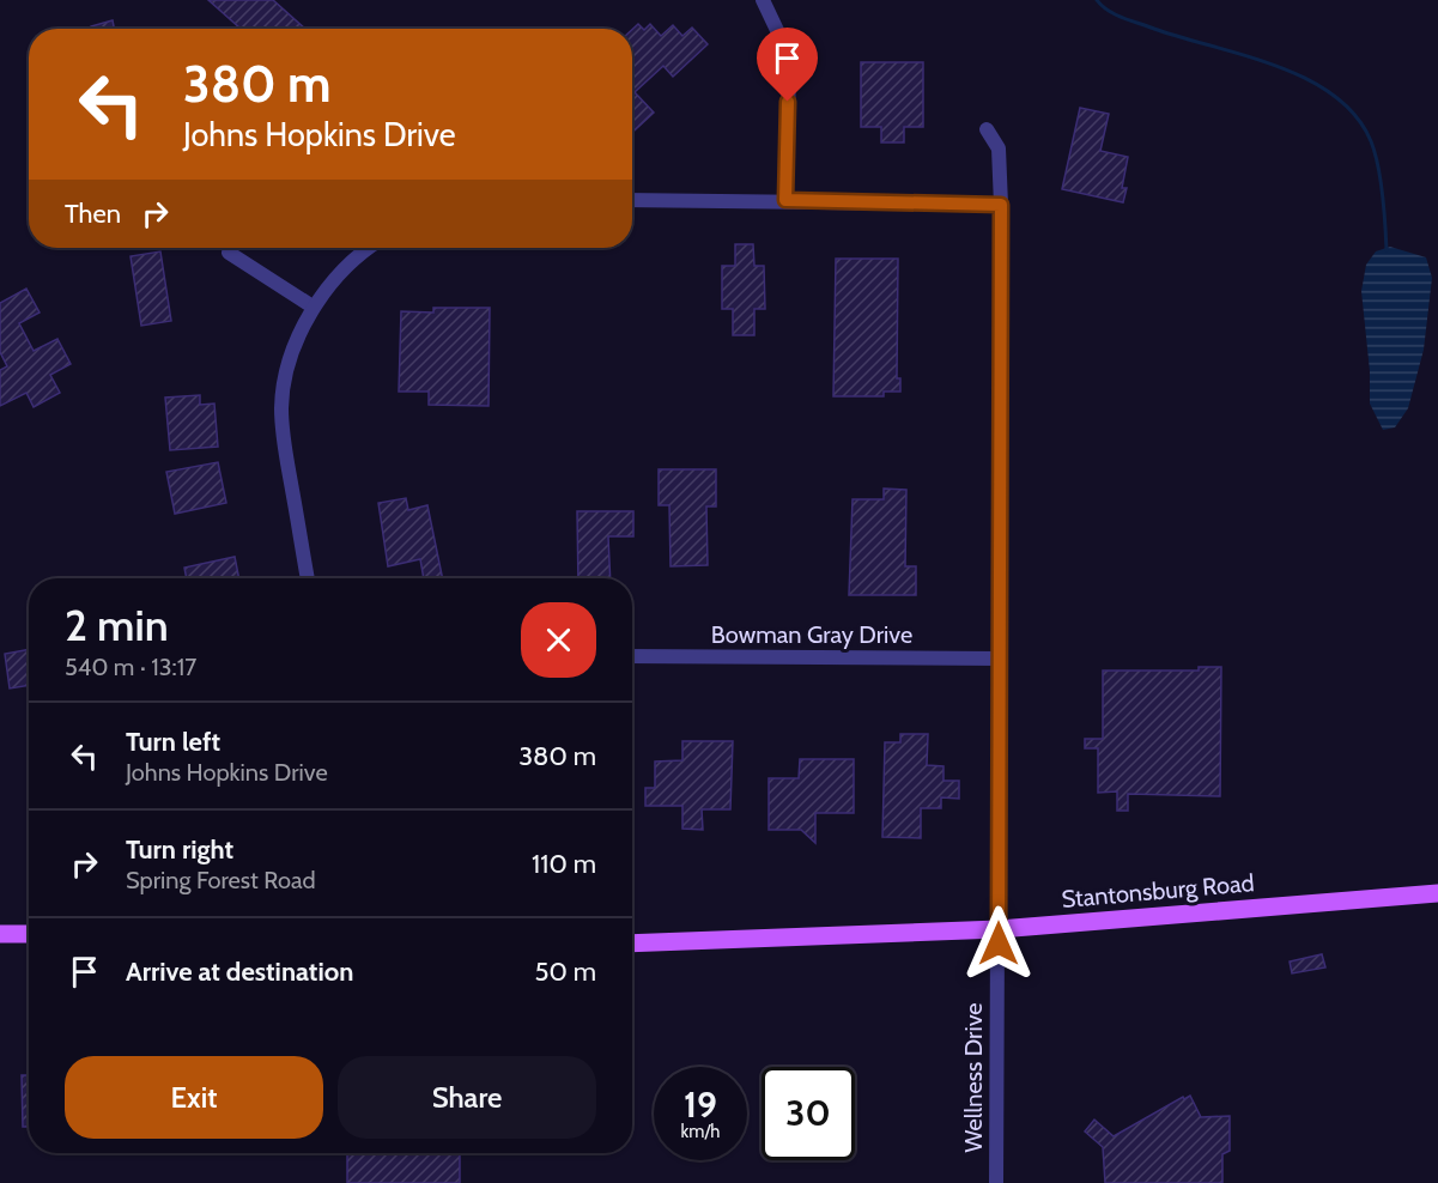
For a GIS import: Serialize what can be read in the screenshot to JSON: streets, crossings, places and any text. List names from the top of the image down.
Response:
{
  "streets": {
    "main road": ["Stantonsburg Road"],
    "street": ["Bowman Gray Drive", "Wellness Drive"]
  },
  "crossings": [
    ["Bowman Gray Drive", "Wellness Drive"],
    ["Stantonsburg Road", "Wellness Drive"]
  ],
  "page": {
    "turn": ["380 m", "Johns Hopkins Drive"],
    "then": "Then",
    "heading": ["2 min", "540 m · 13:17"],
    "list": [
      {
        "name": "Turn left",
        "note": "Johns Hopkins Drive",
        "value": "380 m"
      },
      {
        "name": "Turn right",
        "note": "Spring Forest Road",
        "value": "110 m"
      },
      {
        "name": "Arrive at destination",
        "value": "50 m"
      }
    ],
    "buttons": ["Exit", "Share"],
    "speed": "19 km/h",
    "limit": "30"
  }
}
